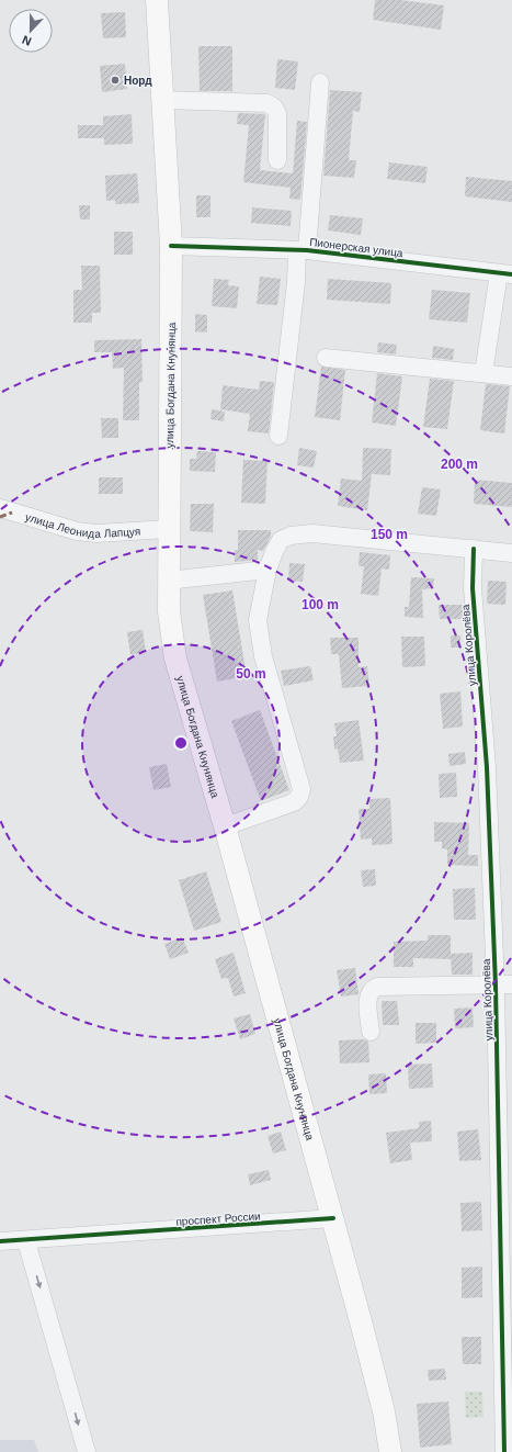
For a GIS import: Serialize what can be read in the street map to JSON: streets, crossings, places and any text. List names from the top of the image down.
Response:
{
  "streets": {
    "main road": ["улица Богдана Кнунянца"],
    "street": [
      "Пионерская улица",
      "улица Леонида Лапцуя",
      "улица Королёва",
      "проспект России"
    ]
  },
  "crossings": [
    ["Пионерская улица", "улица Богдана Кнунянца"],
    ["улица Богдана Кнунянца", "улица Леонида Лапцуя"],
    ["улица Богдана Кнунянца", "проспект России"]
  ],
  "places": ["Норд"],
  "north": "bottom",
  "rings": [
    "200 m",
    "150 m",
    "100 m",
    "50 m"
  ]
}
